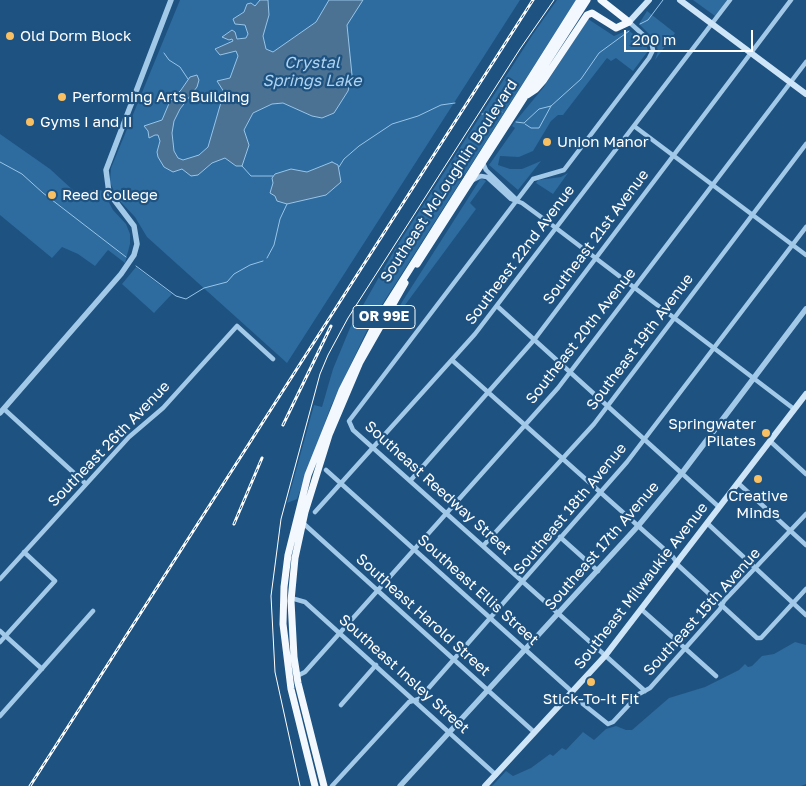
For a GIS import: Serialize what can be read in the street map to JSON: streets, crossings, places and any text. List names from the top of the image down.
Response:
{
  "streets": {
    "highway": ["Southeast McLoughlin Boulevard", "OR 99E"],
    "main road": ["Southeast Milwaukie Avenue"],
    "street": [
      "Southeast 21st Avenue",
      "Southeast 22nd Avenue",
      "Southeast 20th Avenue",
      "Southeast 19th Avenue",
      "Southeast 26th Avenue",
      "Southeast Reedway Street",
      "Southeast 18th Avenue",
      "Southeast 17th Avenue",
      "Southeast Ellis Street",
      "Southeast 15th Avenue",
      "Southeast Harold Street",
      "Southeast Insley Street"
    ]
  },
  "crossings": [
    ["Southeast McLoughlin Boulevard", "Southeast 20th Avenue"],
    ["Southeast McLoughlin Boulevard", "Southeast Harold Street"],
    ["Southeast McLoughlin Boulevard", "Southeast Insley Street"],
    ["Southeast 21st Avenue", "Southeast Reedway Street"],
    ["Southeast 22nd Avenue", "Southeast Reedway Street"],
    ["Southeast 22nd Avenue", "Southeast Ellis Street"],
    ["Southeast 20th Avenue", "Southeast Reedway Street"],
    ["Southeast 20th Avenue", "Southeast Ellis Street"],
    ["Southeast 20th Avenue", "Southeast Harold Street"],
    ["Southeast 20th Avenue", "Southeast Insley Street"],
    ["Southeast 19th Avenue", "Southeast Reedway Street"],
    ["Southeast Reedway Street", "Southeast 18th Avenue"],
    ["Southeast Reedway Street", "Southeast 17th Avenue"],
    ["Southeast Reedway Street", "Southeast Milwaukie Avenue"],
    ["Southeast Reedway Street", "Southeast 15th Avenue"],
    ["Southeast 18th Avenue", "Southeast Ellis Street"],
    ["Southeast 18th Avenue", "Southeast Harold Street"],
    ["Southeast 18th Avenue", "Southeast Insley Street"],
    ["Southeast 17th Avenue", "Southeast Ellis Street"],
    ["Southeast 17th Avenue", "Southeast Harold Street"],
    ["Southeast 17th Avenue", "Southeast Insley Street"],
    ["Southeast Milwaukie Avenue", "Southeast Ellis Street"],
    ["Southeast Milwaukie Avenue", "Southeast Harold Street"],
    ["Southeast Milwaukie Avenue", "Southeast Insley Street"],
    ["Southeast Ellis Street", "Southeast 15th Avenue"]
  ],
  "water": ["Crystal Springs Lake"],
  "places": [
    "Old Dorm Block",
    "Performing Arts Building",
    "Gyms I and II",
    "Union Manor",
    "Reed College",
    "Springwater Pilates",
    "Creative Minds",
    "Stick-To-It Fit"
  ],
  "scale_bar": "200 m"
}
